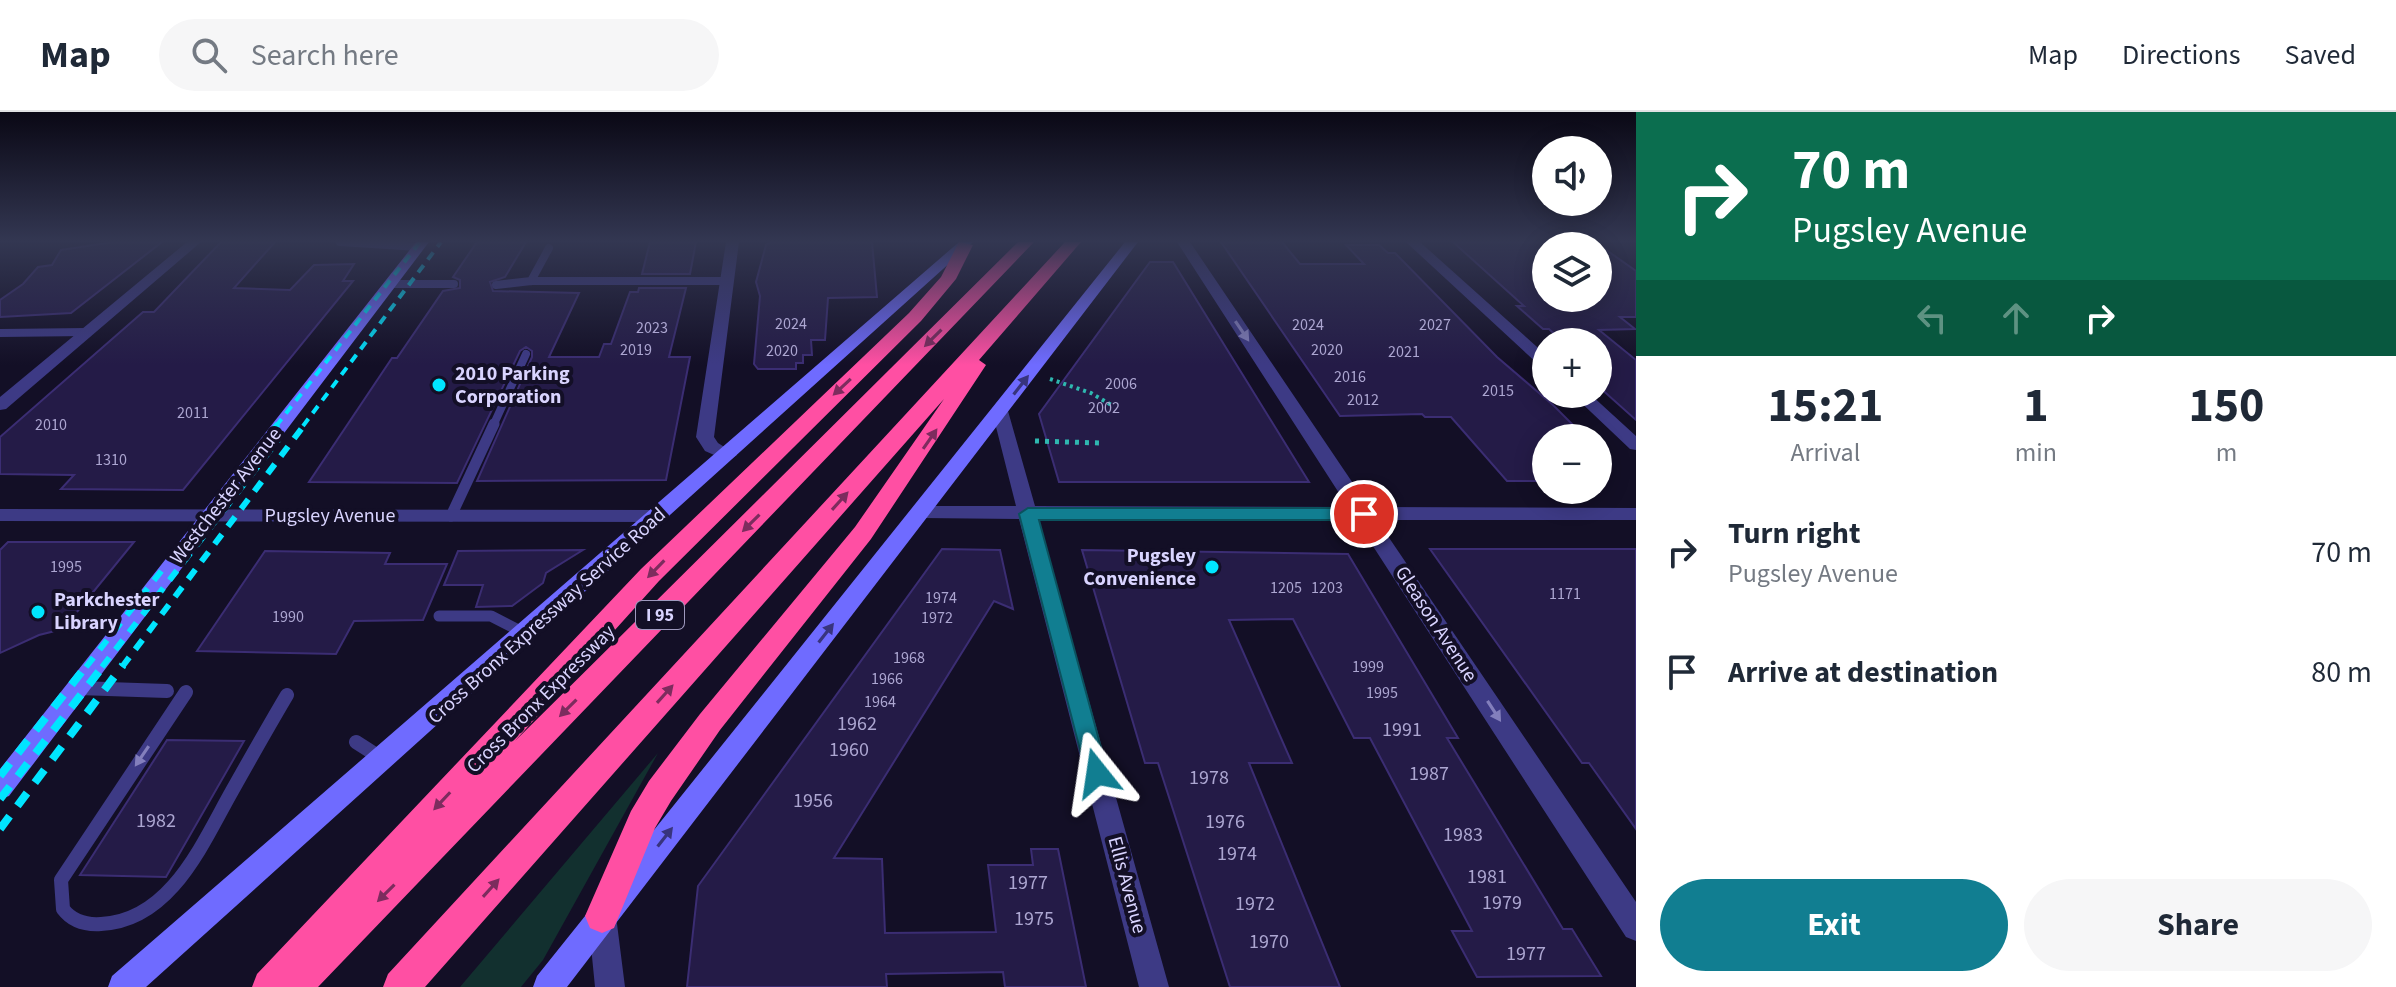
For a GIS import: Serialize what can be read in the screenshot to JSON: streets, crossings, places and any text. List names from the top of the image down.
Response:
{
  "streets": {
    "highway": ["I 95", "Cross Bronx Expressway"],
    "main road": ["Westchester Avenue", "Cross Bronx Expressway Service Road"],
    "street": ["Pugsley Avenue", "Gleason Avenue", "Ellis Avenue"]
  },
  "crossings": [
    ["Westchester Avenue", "Pugsley Avenue"],
    ["Pugsley Avenue", "Cross Bronx Expressway Service Road"]
  ],
  "one_way": ["Gleason Avenue"],
  "places": ["2010 Parking Corporation", "Pugsley Convenience", "Parkchester Library"],
  "house_numbers": [
    "2024",
    "2024",
    "2027",
    "2023",
    "2019",
    "2020",
    "2020",
    "2021",
    "2016",
    "2006",
    "2015",
    "2012",
    "2002",
    "2011",
    "2010",
    "1310",
    "1995",
    "1205",
    "1203",
    "1171",
    "1974",
    "1990",
    "1972",
    "1968",
    "1999",
    "1966",
    "1995",
    "1964",
    "1962",
    "1991",
    "1960",
    "1987",
    "1978",
    "1956",
    "1982",
    "1976",
    "1983",
    "1974",
    "1981",
    "1977",
    "1979",
    "1972",
    "1975",
    "1970",
    "1977"
  ],
  "page": {
    "header": "Map",
    "search": "Search here",
    "nav": ["Map", "Directions", "Saved"],
    "turn": ["70 m", "Pugsley Avenue"],
    "map_buttons": ["+", "−"],
    "eta": [
      "15:21",
      "Arrival",
      "1",
      "min",
      "150",
      "m"
    ],
    "list": [
      {
        "name": "Turn right",
        "note": "Pugsley Avenue",
        "value": "70 m"
      },
      {
        "name": "Arrive at destination",
        "value": "80 m"
      }
    ],
    "buttons": ["Exit", "Share"]
  }
}
